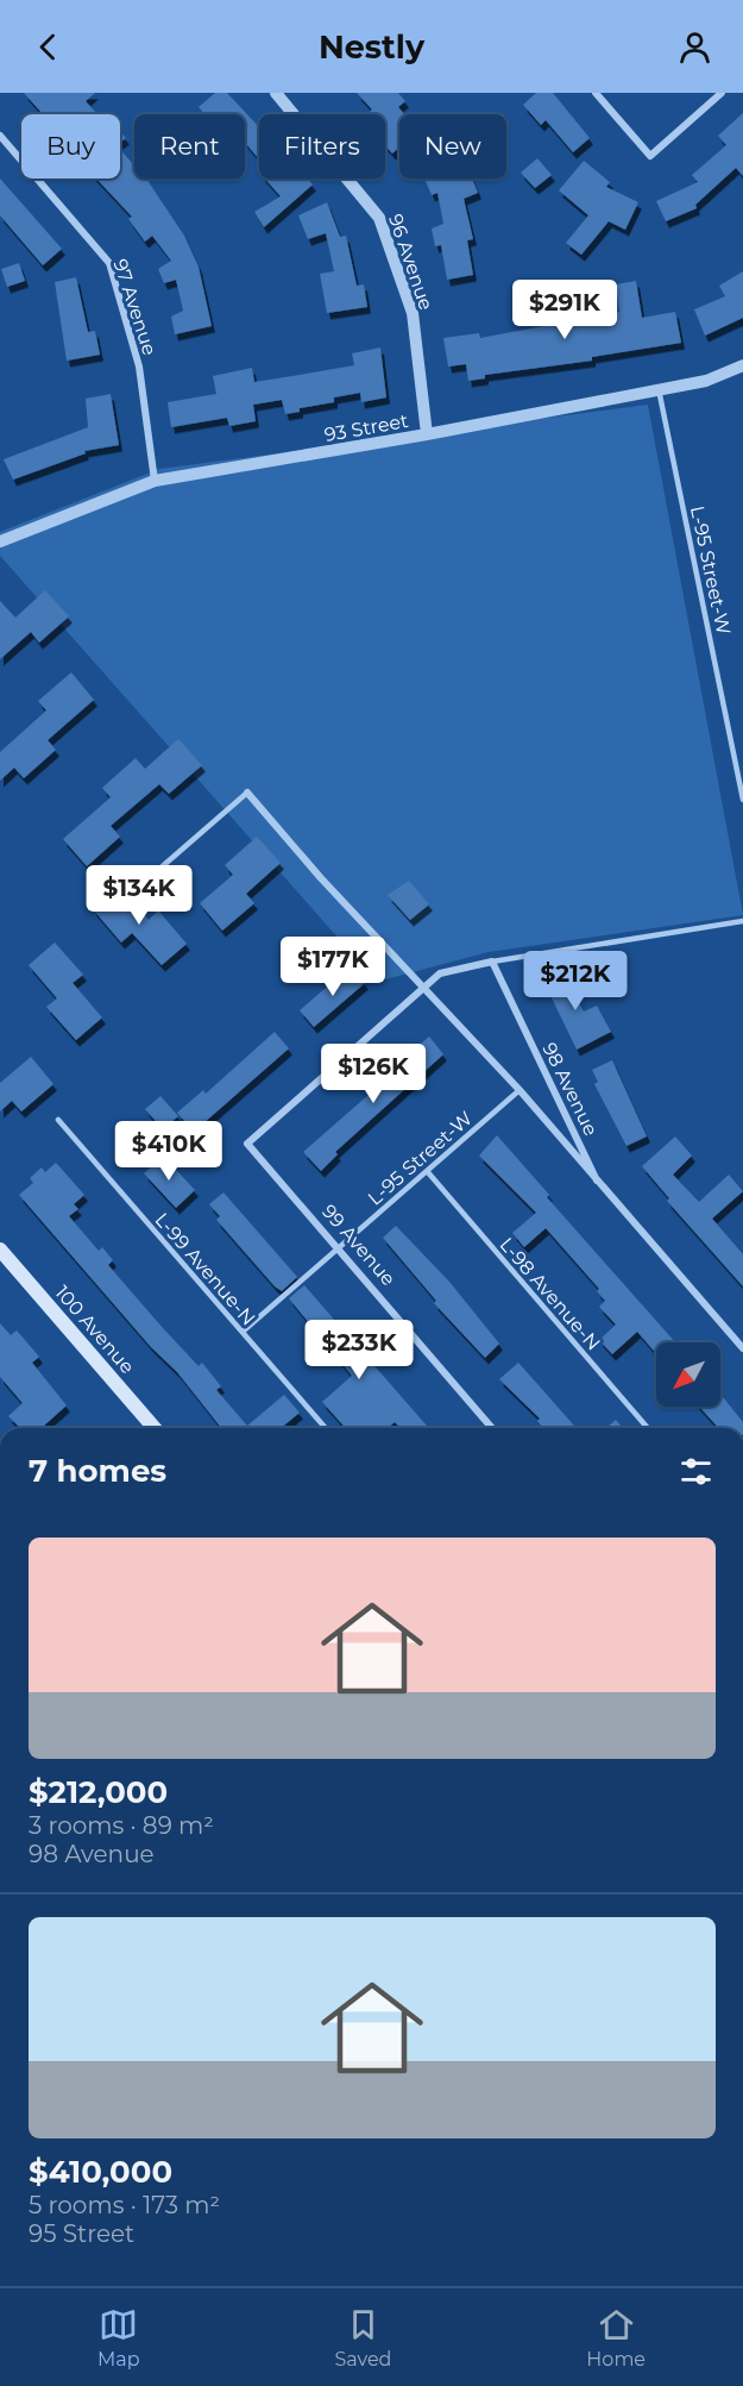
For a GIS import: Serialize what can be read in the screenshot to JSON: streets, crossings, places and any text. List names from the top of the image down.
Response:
{
  "streets": {
    "main road": ["100 Avenue"],
    "street": [
      "96 Avenue",
      "97 Avenue",
      "93 Street",
      "98 Avenue",
      "99 Avenue"
    ],
    "lane": ["L-95 Street-W", "L-99 Avenue-N", "L-98 Avenue-N"]
  },
  "crossings": [
    ["96 Avenue", "93 Street"],
    ["97 Avenue", "93 Street"],
    ["93 Street", "L-95 Street-W"],
    ["L-95 Street-W", "98 Avenue"],
    ["L-95 Street-W", "99 Avenue"],
    ["L-95 Street-W", "L-99 Avenue-N"],
    ["L-95 Street-W", "L-98 Avenue-N"],
    ["98 Avenue", "99 Avenue"]
  ],
  "north": "bottom left",
  "page": {
    "header": "Nestly",
    "chip": [
      "Buy",
      "Rent",
      "Filters",
      "New"
    ],
    "price": [
      "$291K",
      "$134K",
      "$177K",
      "$212K",
      "$126K",
      "$410K",
      "$233K"
    ],
    "heading": "7 homes",
    "list": [
      {
        "name": "$212,000",
        "note": "3 rooms · 89 m² · 98 Avenue"
      },
      {
        "name": "$410,000",
        "note": "5 rooms · 173 m² · 95 Street"
      }
    ],
    "tabs": ["Map", "Saved", "Home"]
  }
}
